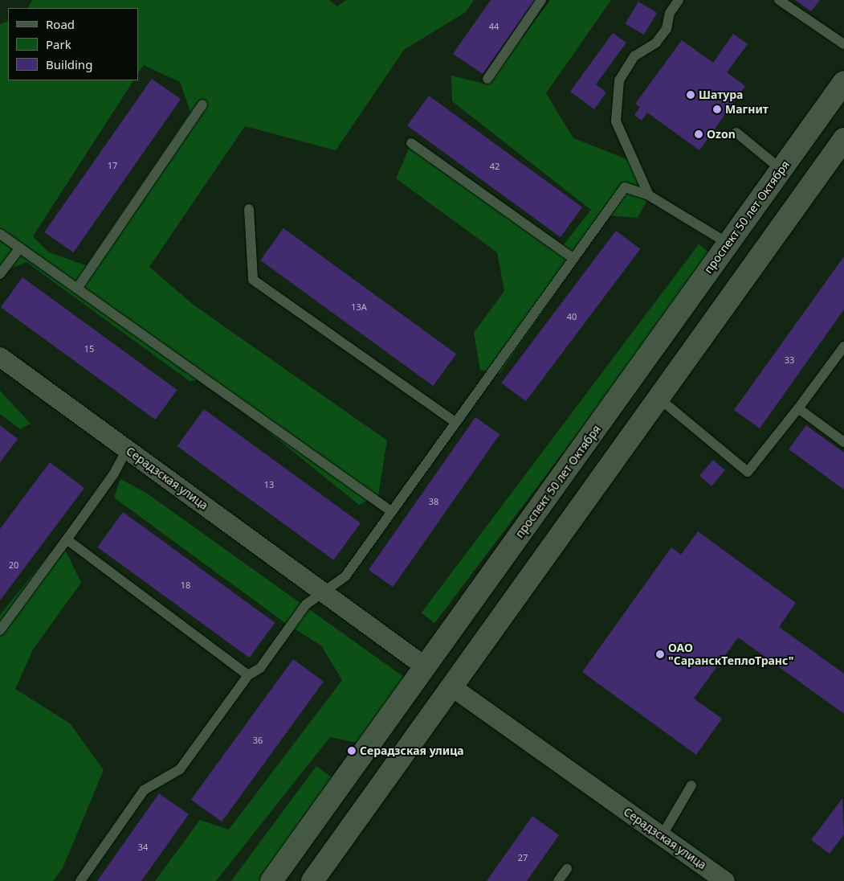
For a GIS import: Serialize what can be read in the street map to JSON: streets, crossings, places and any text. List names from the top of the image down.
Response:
{
  "streets": {
    "main road": ["проспект 50 лет Октября", "Серадзская улица"]
  },
  "crossings": [
    ["проспект 50 лет Октября", "Серадзская улица"]
  ],
  "places": [
    "Шатура",
    "Магнит",
    "Ozon",
    "ОАО \"СаранскТеплоТранс\"",
    "Серадзская улица"
  ],
  "house_numbers": [
    "44",
    "17",
    "42",
    "13А",
    "40",
    "15",
    "33",
    "13",
    "38",
    "20",
    "18",
    "36",
    "34",
    "27"
  ],
  "legend": ["Road", "Park", "Building"]
}
